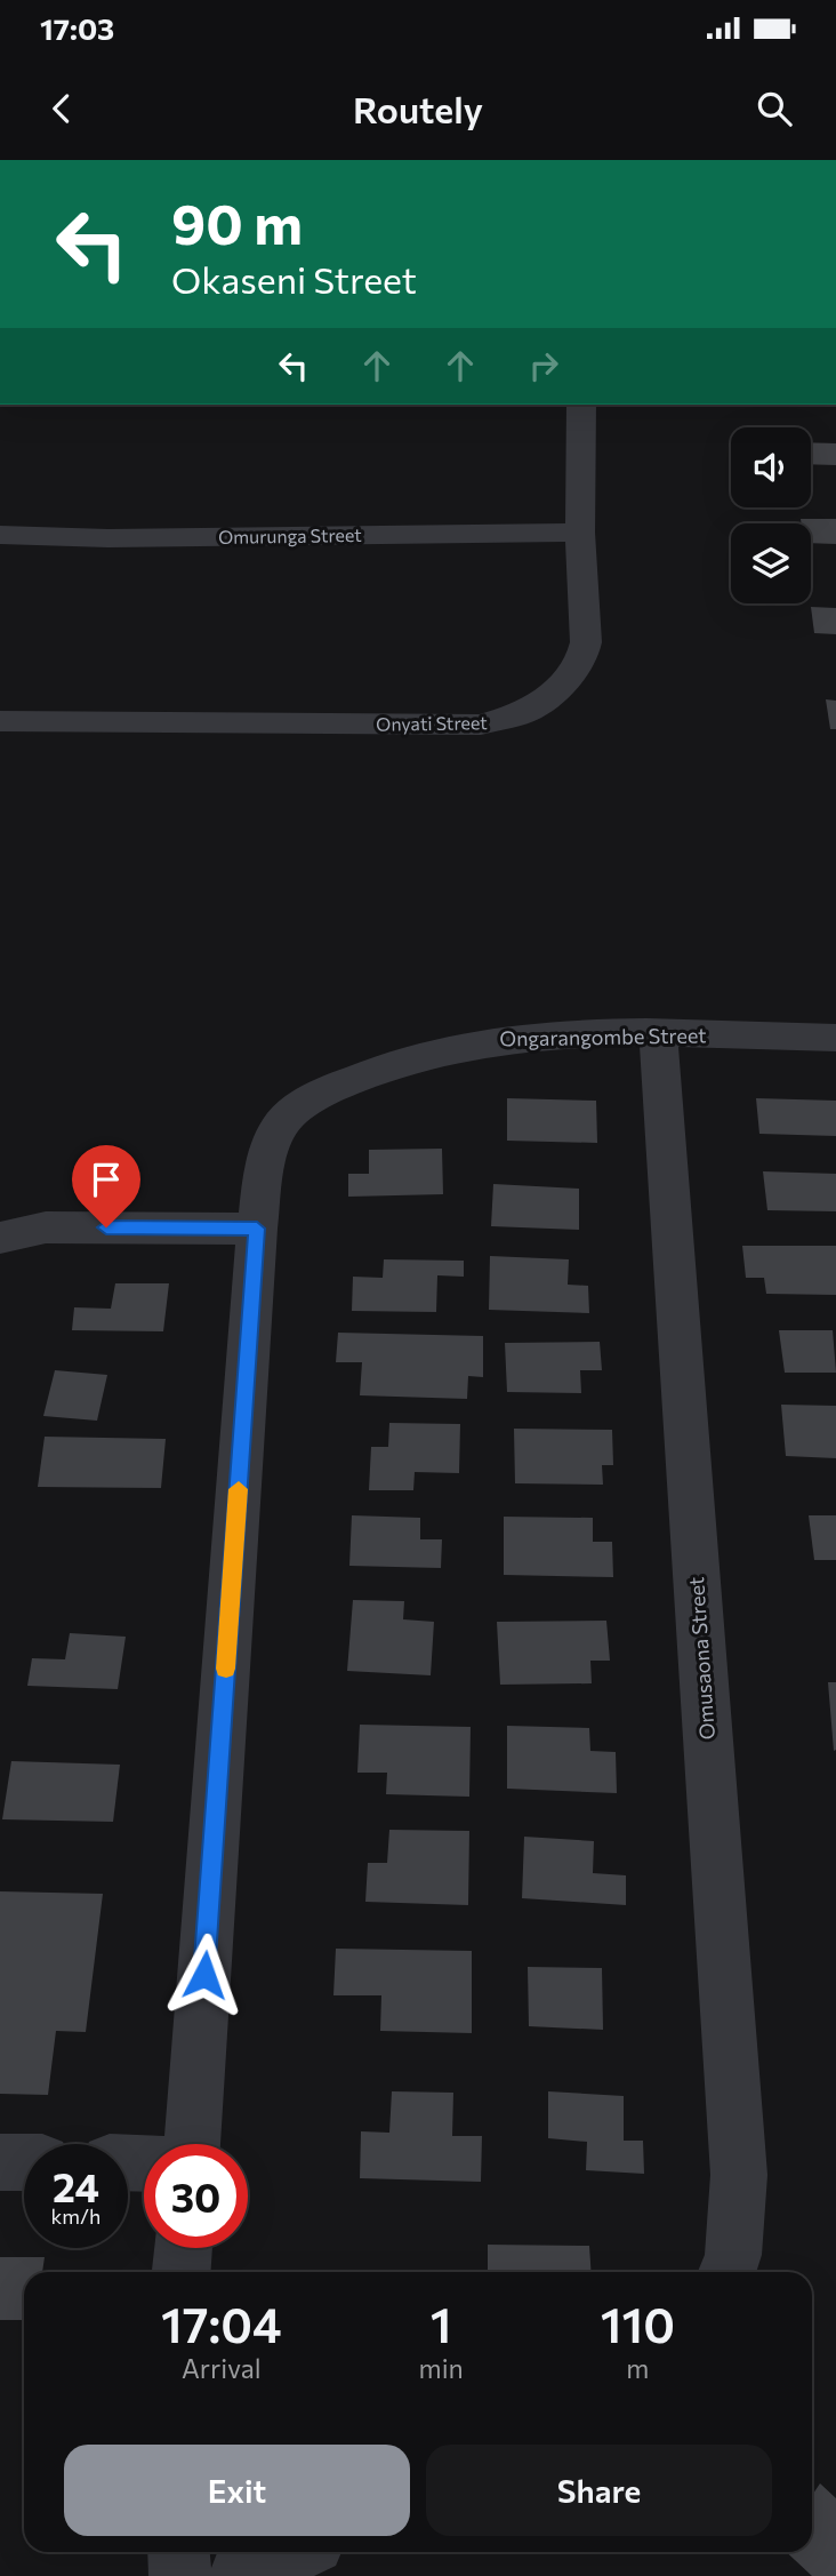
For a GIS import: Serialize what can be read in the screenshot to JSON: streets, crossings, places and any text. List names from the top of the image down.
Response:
{
  "streets": {
    "street": [
      "Omurunga Street",
      "Onyati Street",
      "Ongarangombe Street",
      "Omusaona Street"
    ]
  },
  "crossings": [
    ["Omurunga Street", "Onyati Street"],
    ["Ongarangombe Street", "Omusaona Street"]
  ],
  "page": {
    "status": "17:03",
    "header": "Routely",
    "turn": ["90 m", "Okaseni Street"],
    "speed": "24 km/h",
    "limit": "30",
    "eta": [
      "17:04",
      "Arrival",
      "1",
      "min",
      "110",
      "m"
    ],
    "buttons": ["Exit", "Share"]
  }
}
